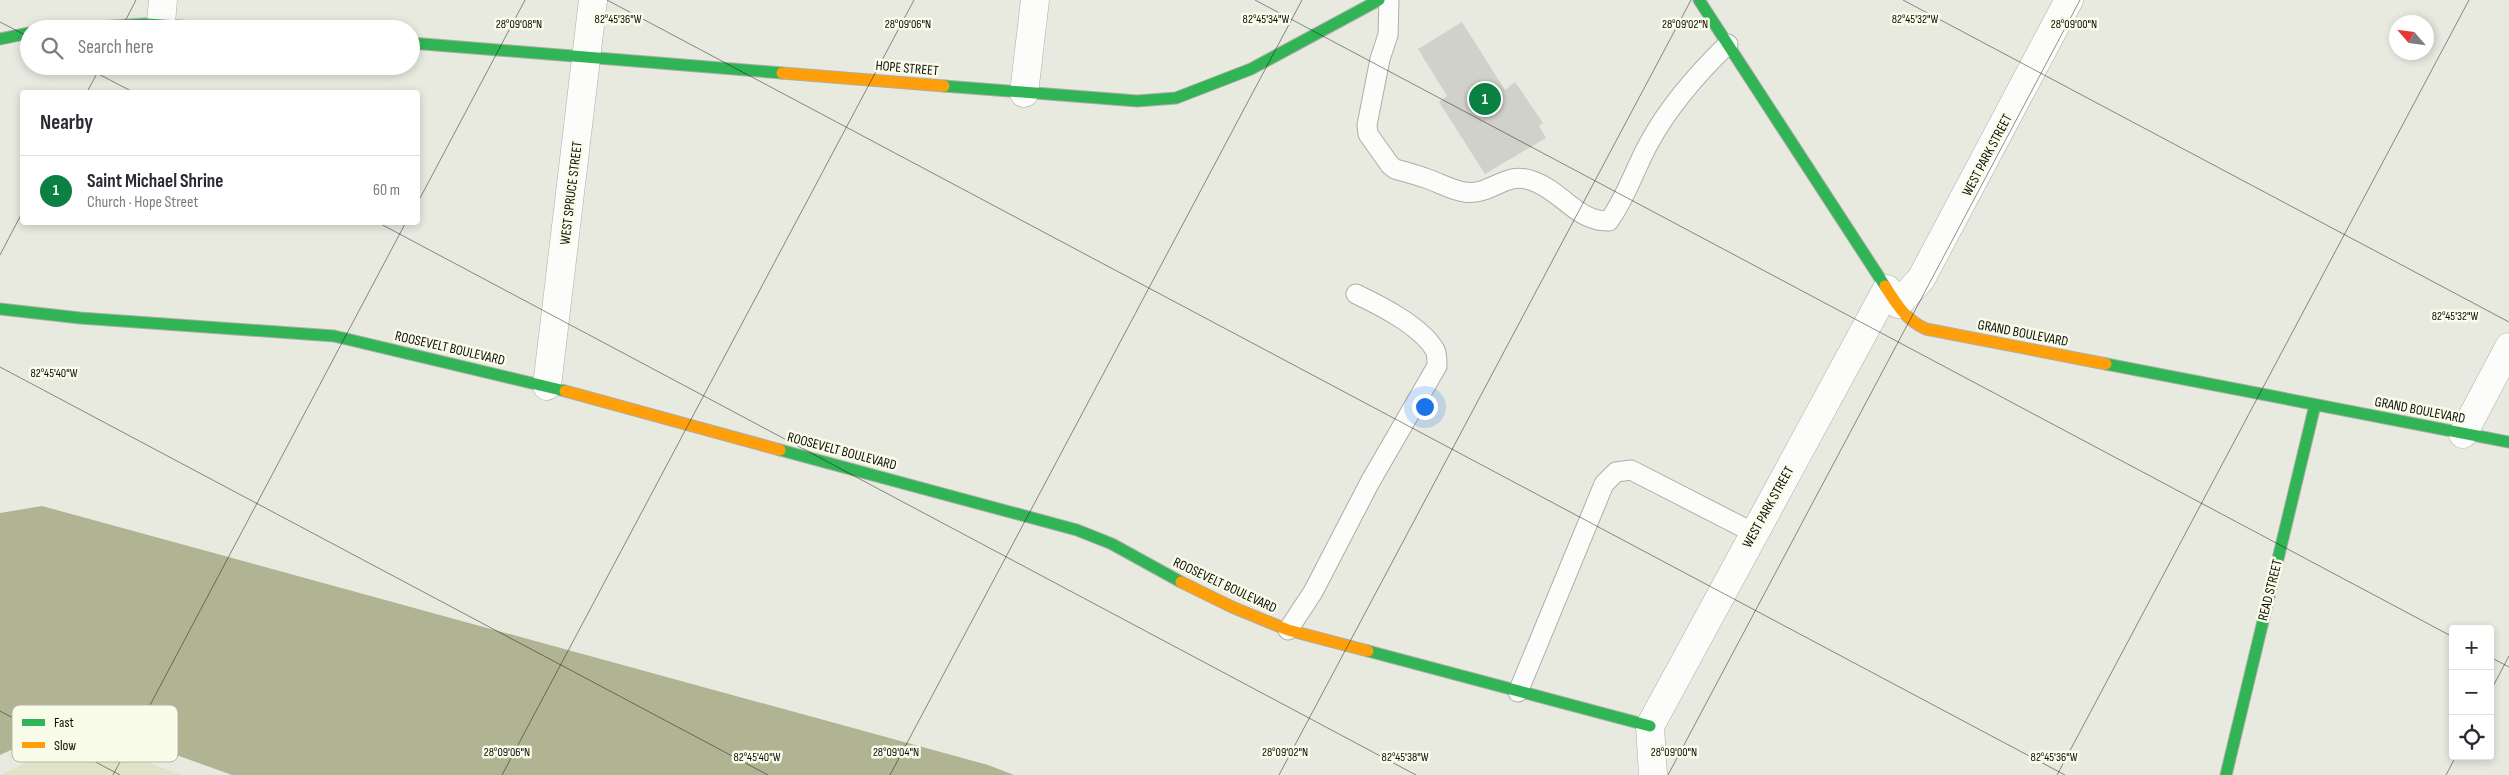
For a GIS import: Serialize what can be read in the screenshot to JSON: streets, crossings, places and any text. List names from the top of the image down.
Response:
{
  "streets": {
    "street": [
      "HOPE STREET",
      "WEST PARK STREET",
      "WEST SPRUCE STREET",
      "GRAND BOULEVARD",
      "ROOSEVELT BOULEVARD",
      "READ STREET"
    ]
  },
  "crossings": [
    ["HOPE STREET", "WEST SPRUCE STREET"],
    ["WEST PARK STREET", "GRAND BOULEVARD"],
    ["WEST PARK STREET", "ROOSEVELT BOULEVARD"],
    ["WEST SPRUCE STREET", "ROOSEVELT BOULEVARD"],
    ["GRAND BOULEVARD", "READ STREET"]
  ],
  "legend": ["Fast", "Slow"],
  "north": "top left",
  "page": {
    "search": "Search here",
    "pins": "1",
    "heading": "Nearby",
    "list": [
      {
        "mark": "1",
        "name": "Saint Michael Shrine",
        "note": "Church · Hope Street",
        "value": "60 m"
      }
    ],
    "map_buttons": ["+", "−"]
  },
  "coordinates": [
    "82°45'36\"W",
    "82°45'34\"W",
    "82°45'32\"W",
    "28°09'08\"N",
    "28°09'06\"N",
    "28°09'02\"N",
    "28°09'00\"N",
    "82°45'40\"W",
    "28°09'04\"N",
    "82°45'38\"W"
  ]
}
